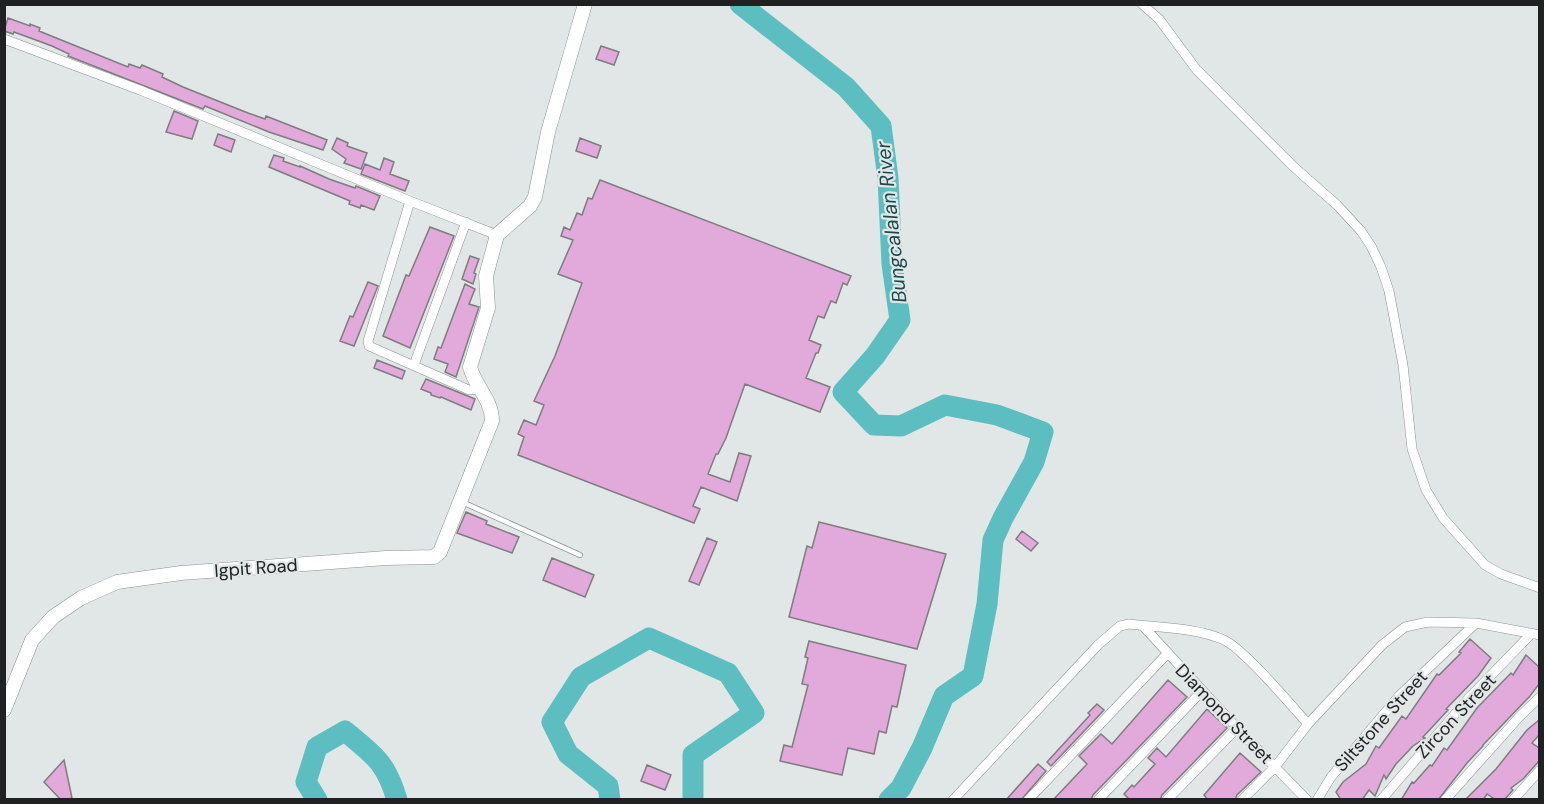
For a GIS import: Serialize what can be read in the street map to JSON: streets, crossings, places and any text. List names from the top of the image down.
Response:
{
  "streets": {
    "street": [
      "Igpit Road",
      "Diamond Street",
      "Zircon Street",
      "Siltstone Street"
    ]
  },
  "water": ["Bungcalalan River"]
}
